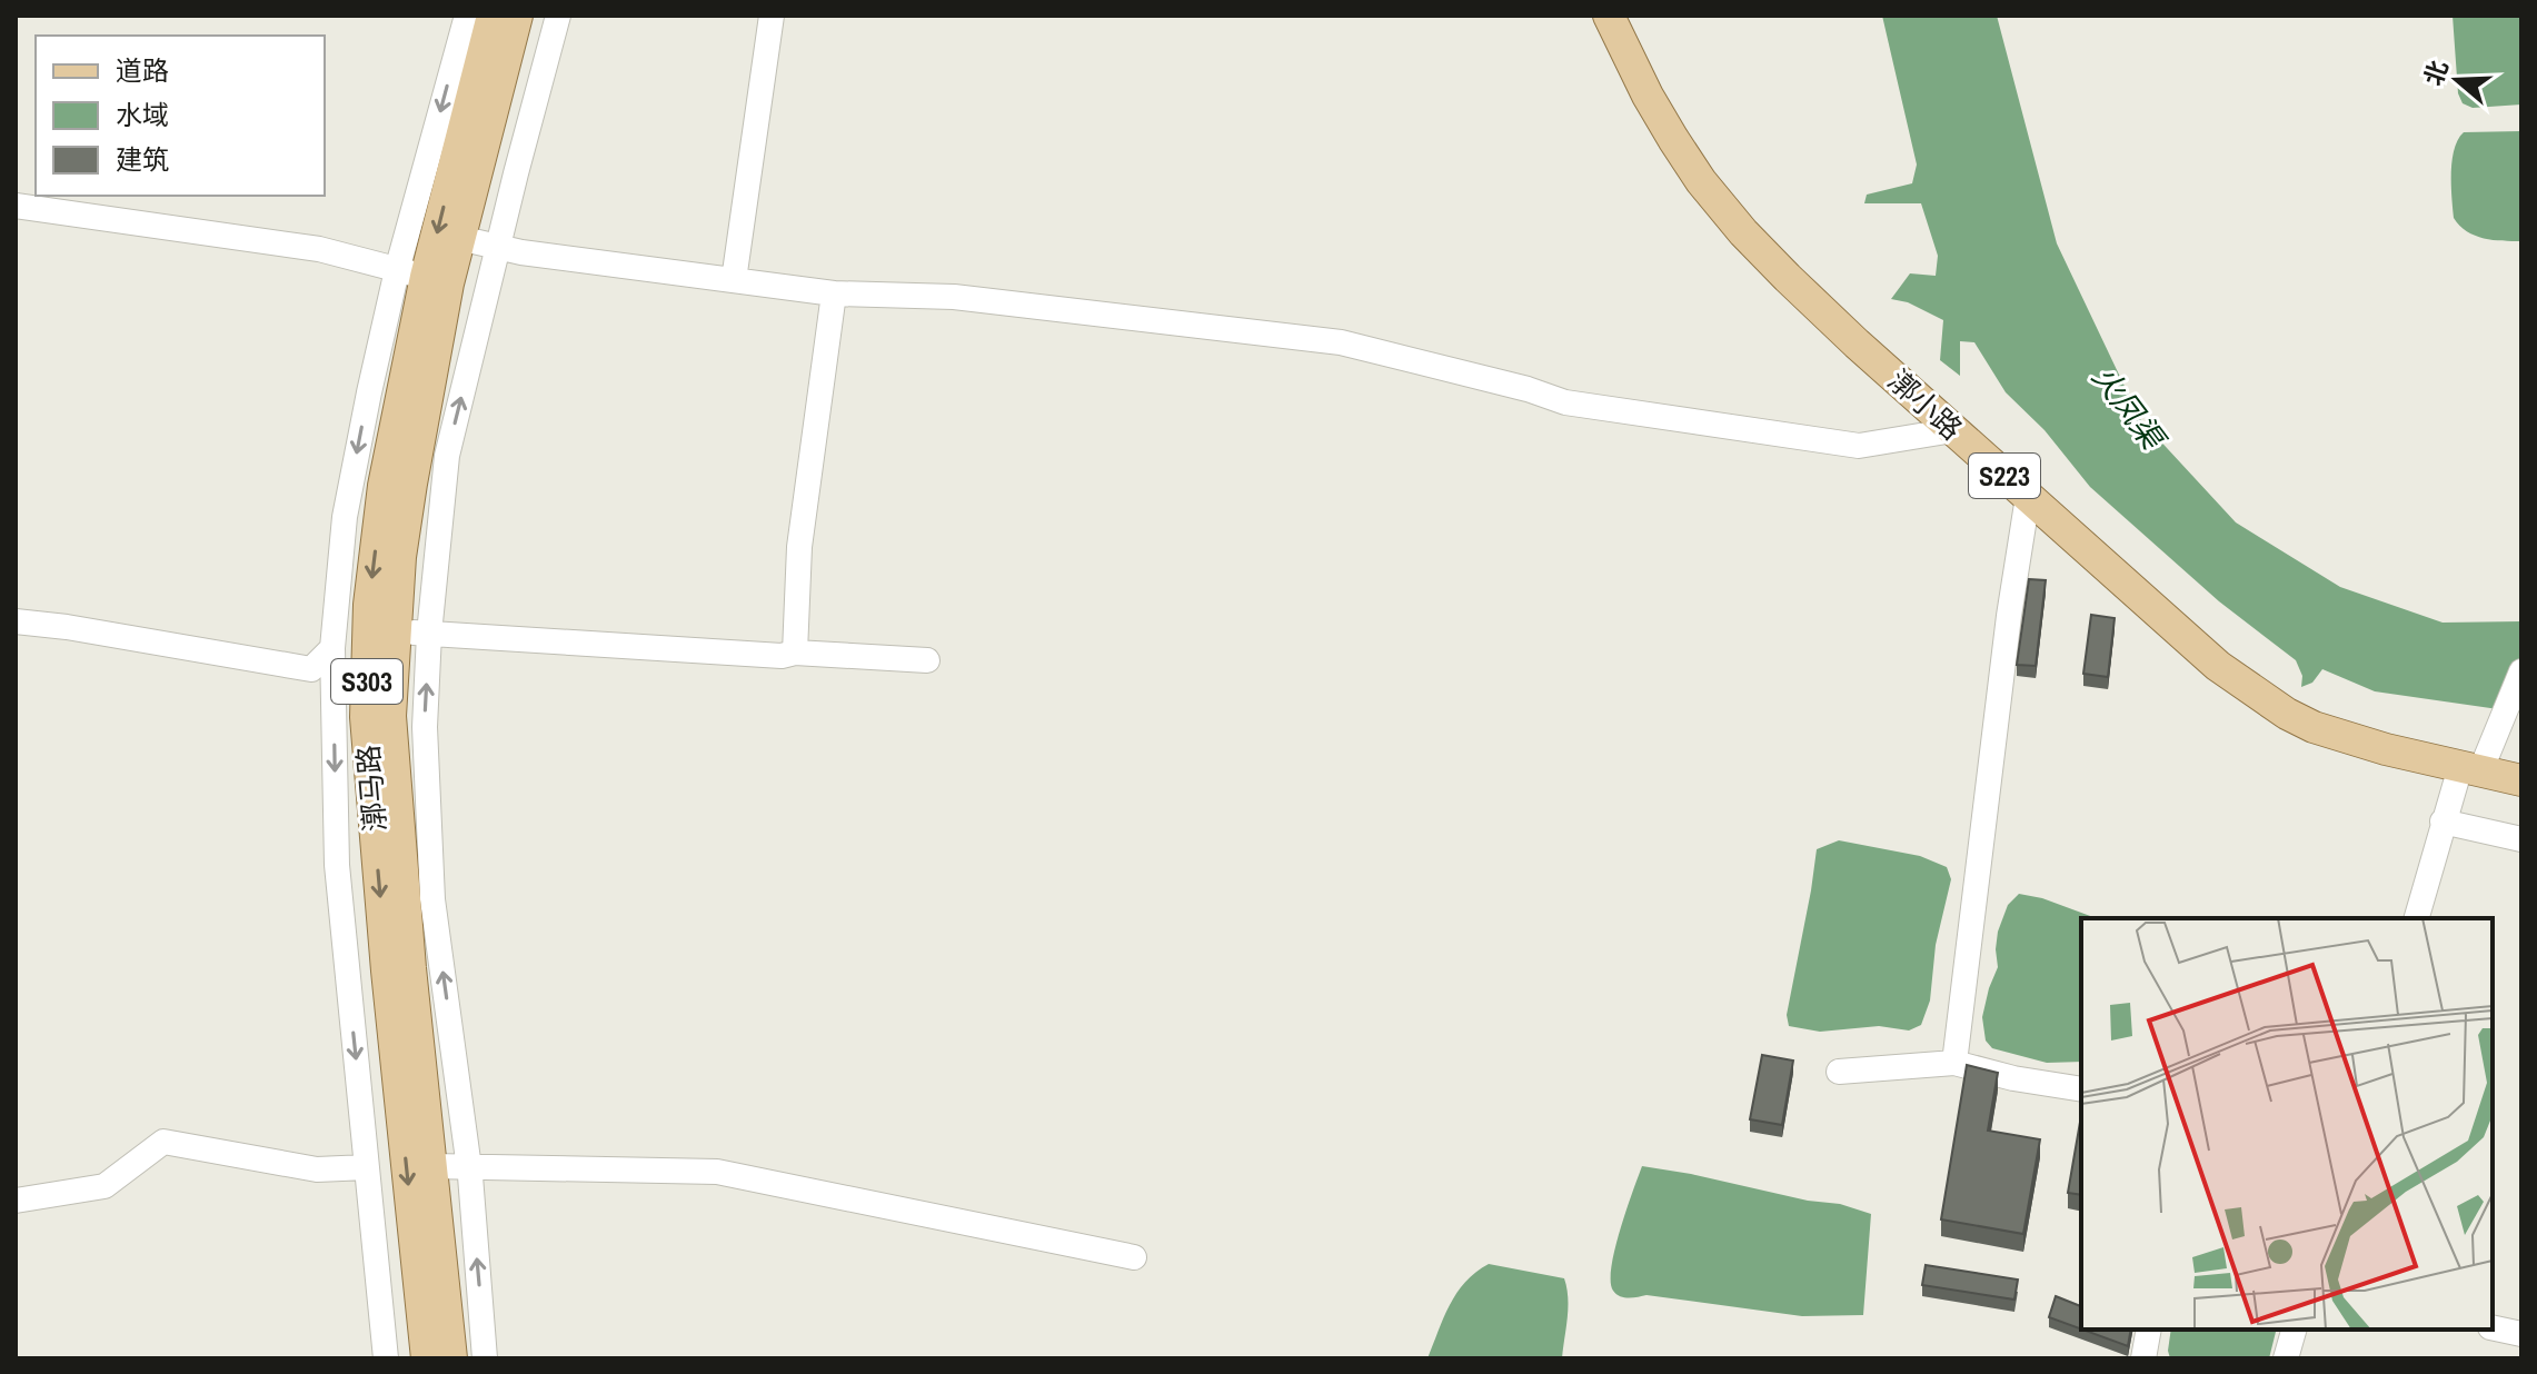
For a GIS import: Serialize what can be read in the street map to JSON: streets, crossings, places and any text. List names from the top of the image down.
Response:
{
  "streets": {
    "main road": [
      "漷小路",
      "S223",
      "S303",
      "漷马路"
    ]
  },
  "water": ["火凤渠"],
  "legend": ["道路", "水域", "建筑"],
  "north": "left"
}
